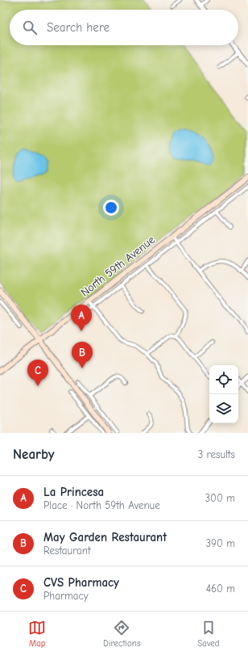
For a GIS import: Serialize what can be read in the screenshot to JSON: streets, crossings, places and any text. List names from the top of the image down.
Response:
{
  "streets": {
    "main road": ["North 59th Avenue"]
  },
  "page": {
    "search": "Search here",
    "pins": ["A", "B", "C"],
    "heading": ["Nearby", "3 results"],
    "list": [
      {
        "mark": "A",
        "name": "La Princesa",
        "note": "Place · North 59th Avenue",
        "value": "300 m"
      },
      {
        "mark": "B",
        "name": "May Garden Restaurant",
        "note": "Restaurant",
        "value": "390 m"
      },
      {
        "mark": "C",
        "name": "CVS Pharmacy",
        "note": "Pharmacy",
        "value": "460 m"
      }
    ],
    "nav": ["Map", "Directions", "Saved"]
  }
}
